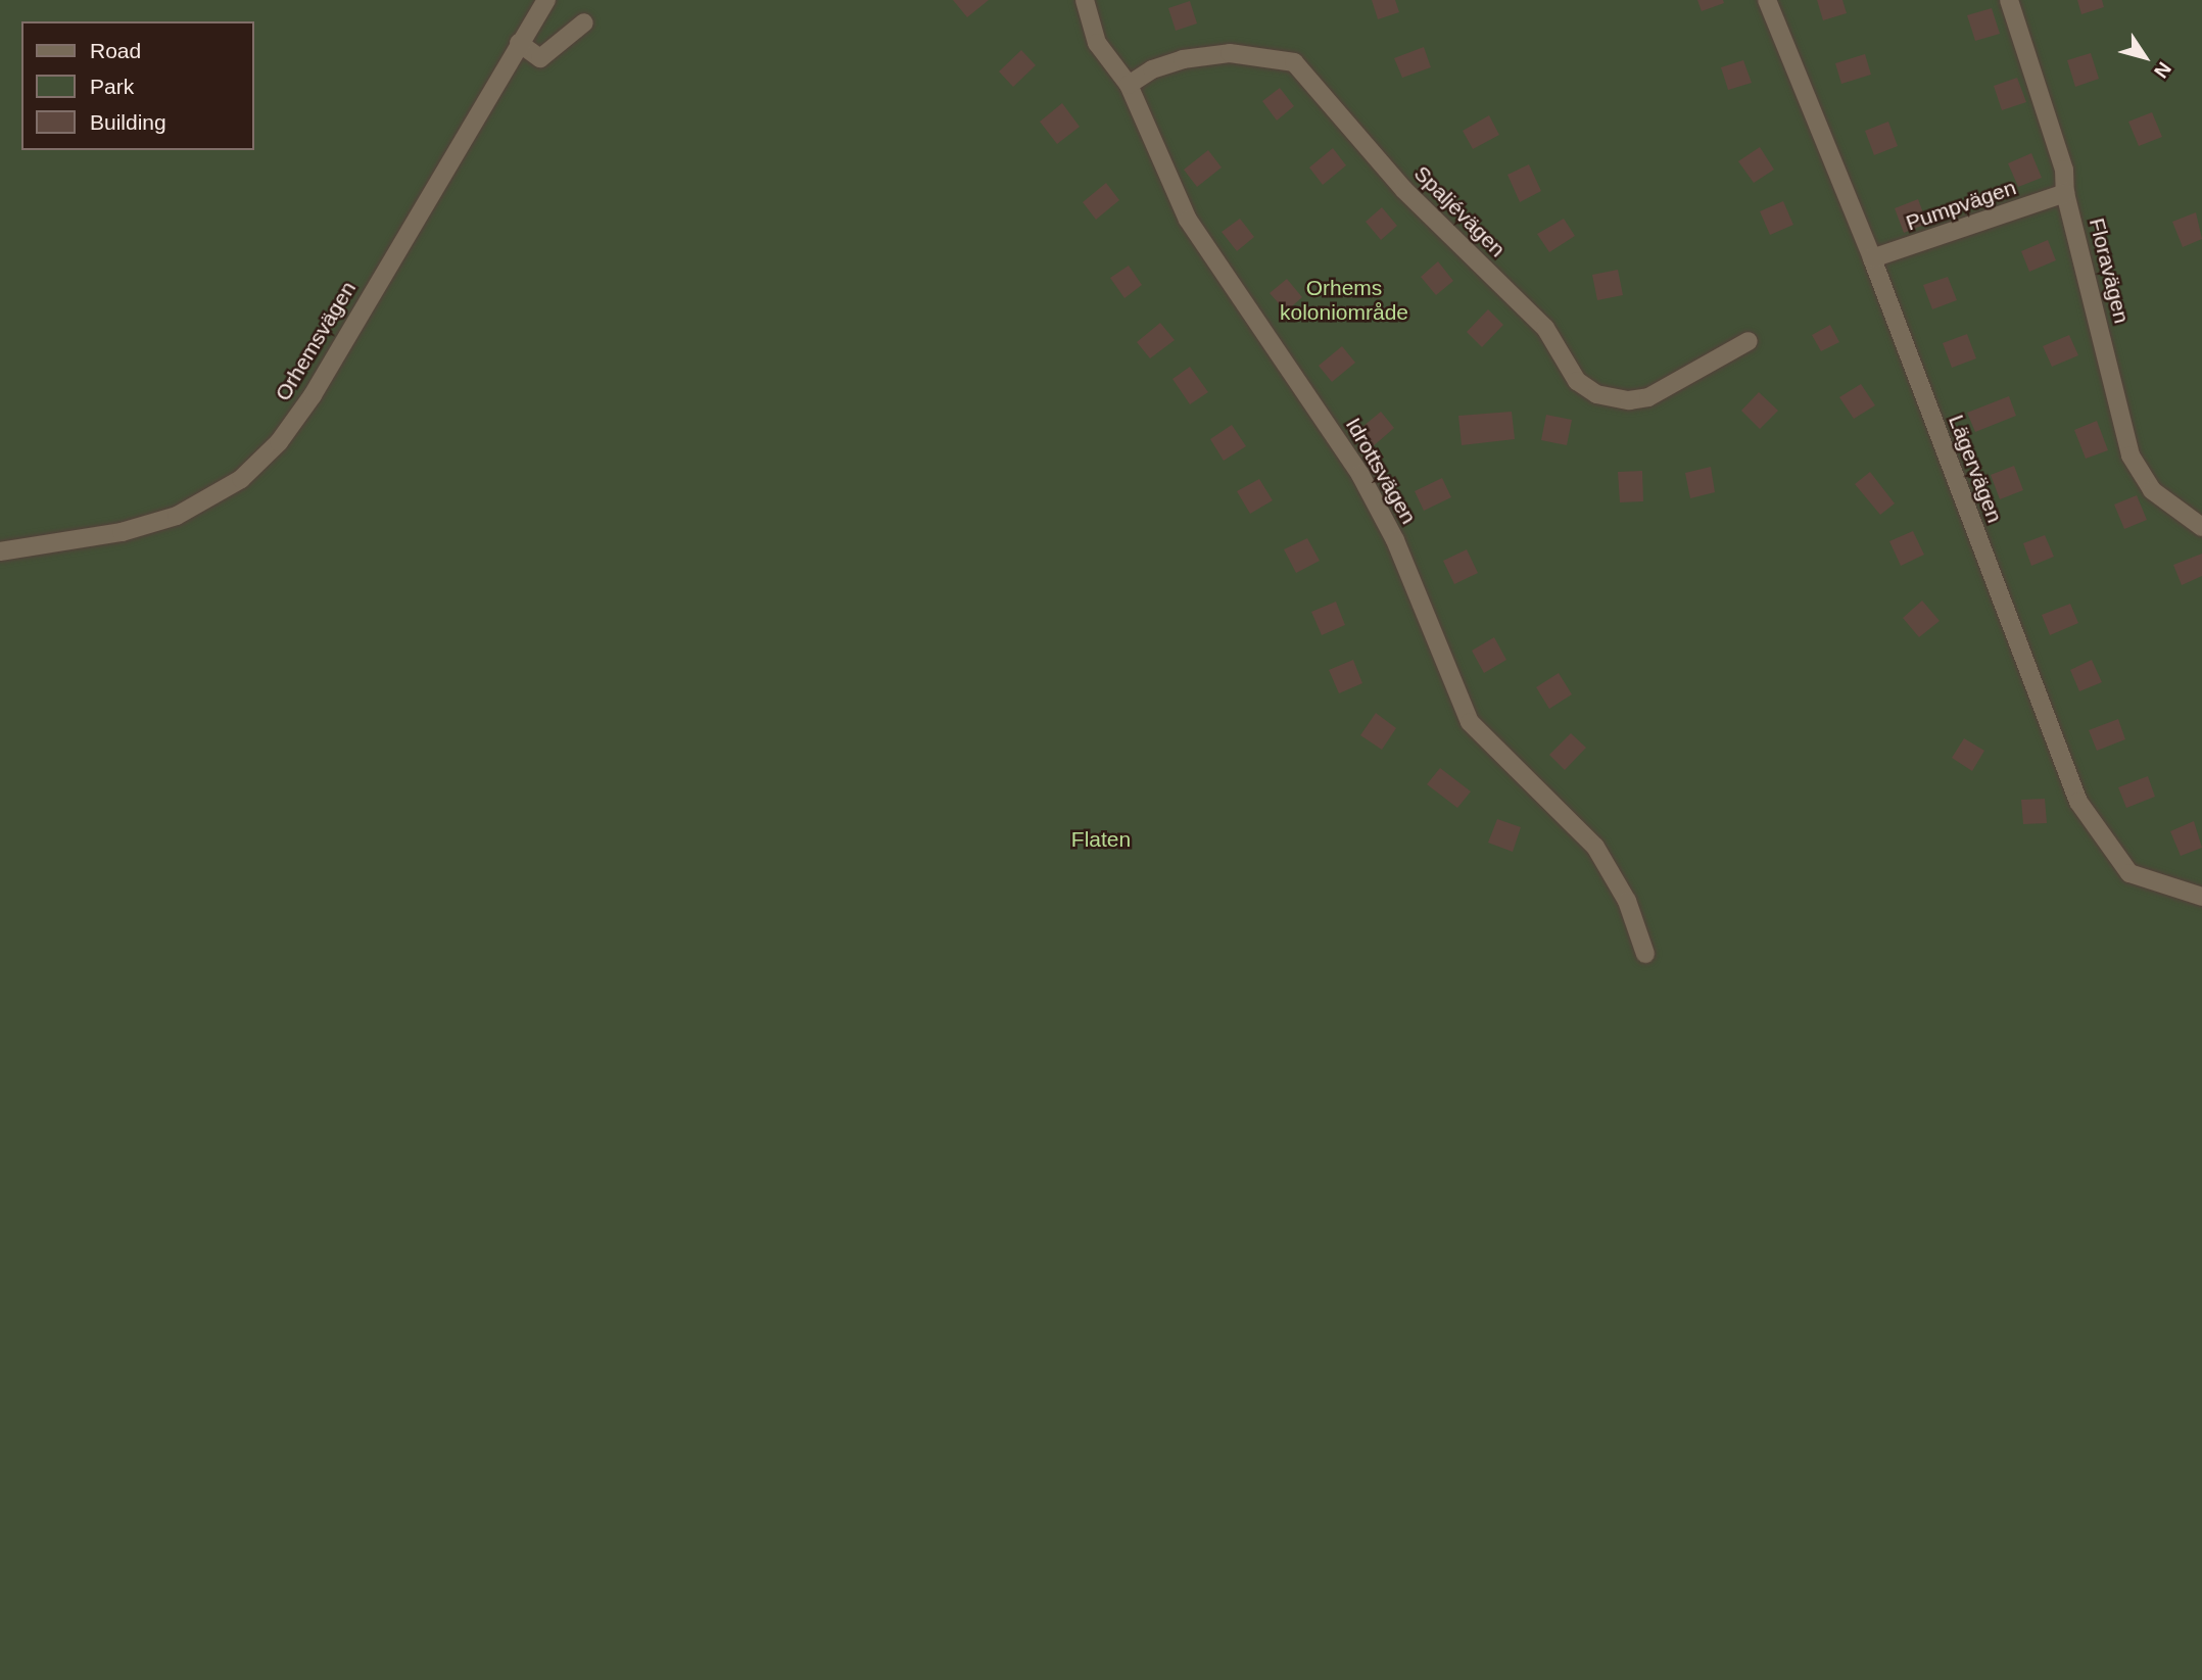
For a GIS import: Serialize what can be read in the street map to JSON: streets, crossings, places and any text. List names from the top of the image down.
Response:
{
  "streets": {
    "street": [
      "Pumpvägen",
      "Spaljévägen",
      "Floravägen",
      "Orhemsvägen",
      "Lägervägen",
      "Idrottsvägen"
    ]
  },
  "crossings": [
    ["Pumpvägen", "Floravägen"],
    ["Pumpvägen", "Lägervägen"],
    ["Spaljévägen", "Idrottsvägen"]
  ],
  "parks": ["Orhems koloniområde", "Flaten"],
  "legend": ["Road", "Park", "Building"],
  "north": "bottom right"
}
